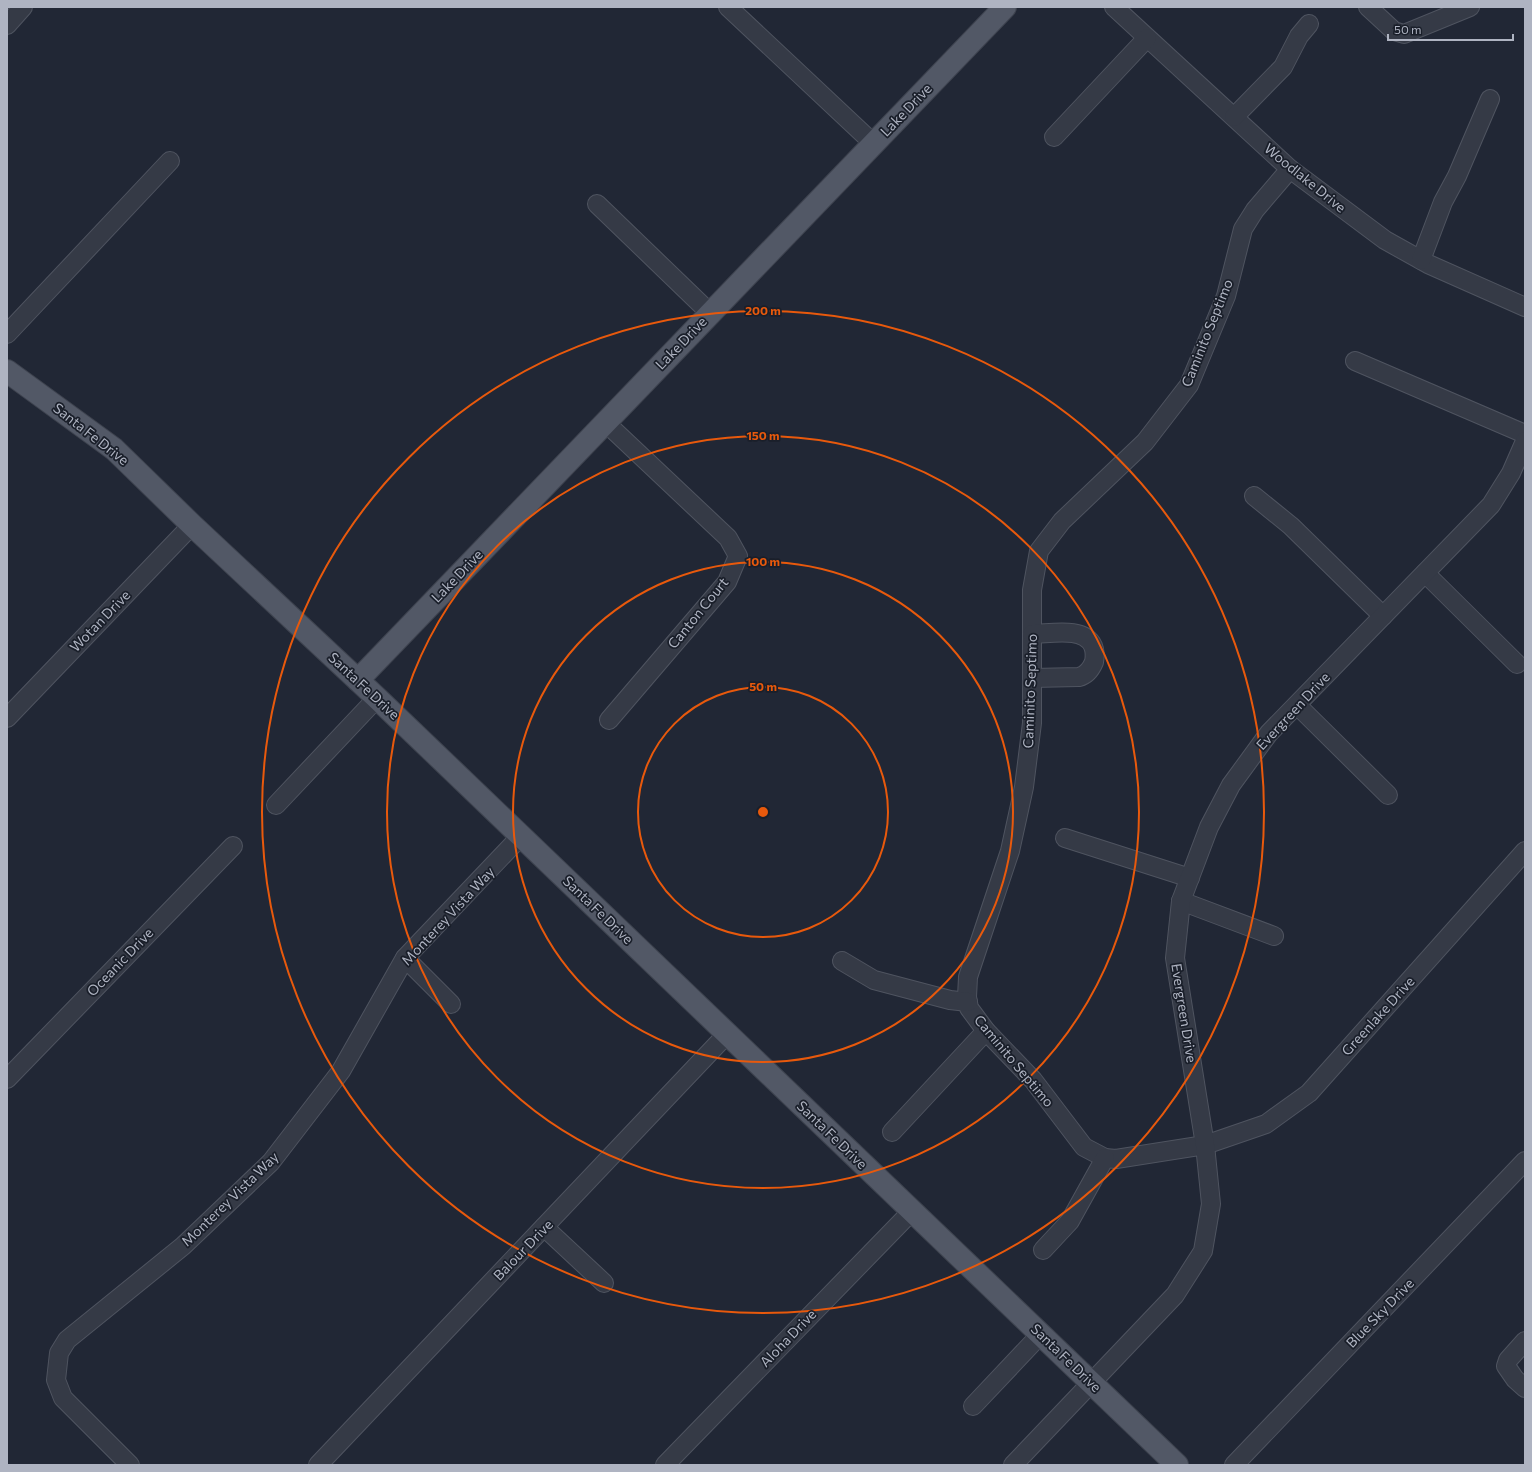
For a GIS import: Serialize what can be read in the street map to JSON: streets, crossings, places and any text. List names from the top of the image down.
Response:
{
  "streets": {
    "main road": ["Lake Drive", "Santa Fe Drive"],
    "street": [
      "Woodlake Drive",
      "Caminito Septimo",
      "Canton Court",
      "Wotan Drive",
      "Evergreen Drive",
      "Monterey Vista Way",
      "Oceanic Drive",
      "Greenlake Drive",
      "Balour Drive",
      "Blue Sky Drive",
      "Aloha Drive"
    ]
  },
  "crossings": [
    ["Lake Drive", "Santa Fe Drive"],
    ["Lake Drive", "Canton Court"],
    ["Woodlake Drive", "Caminito Septimo"],
    ["Santa Fe Drive", "Wotan Drive"],
    ["Santa Fe Drive", "Evergreen Drive"],
    ["Santa Fe Drive", "Monterey Vista Way"],
    ["Santa Fe Drive", "Balour Drive"],
    ["Santa Fe Drive", "Aloha Drive"],
    ["Evergreen Drive", "Greenlake Drive"]
  ],
  "scale_bar": "50 m",
  "rings": [
    "200 m",
    "150 m",
    "100 m",
    "50 m"
  ]
}
